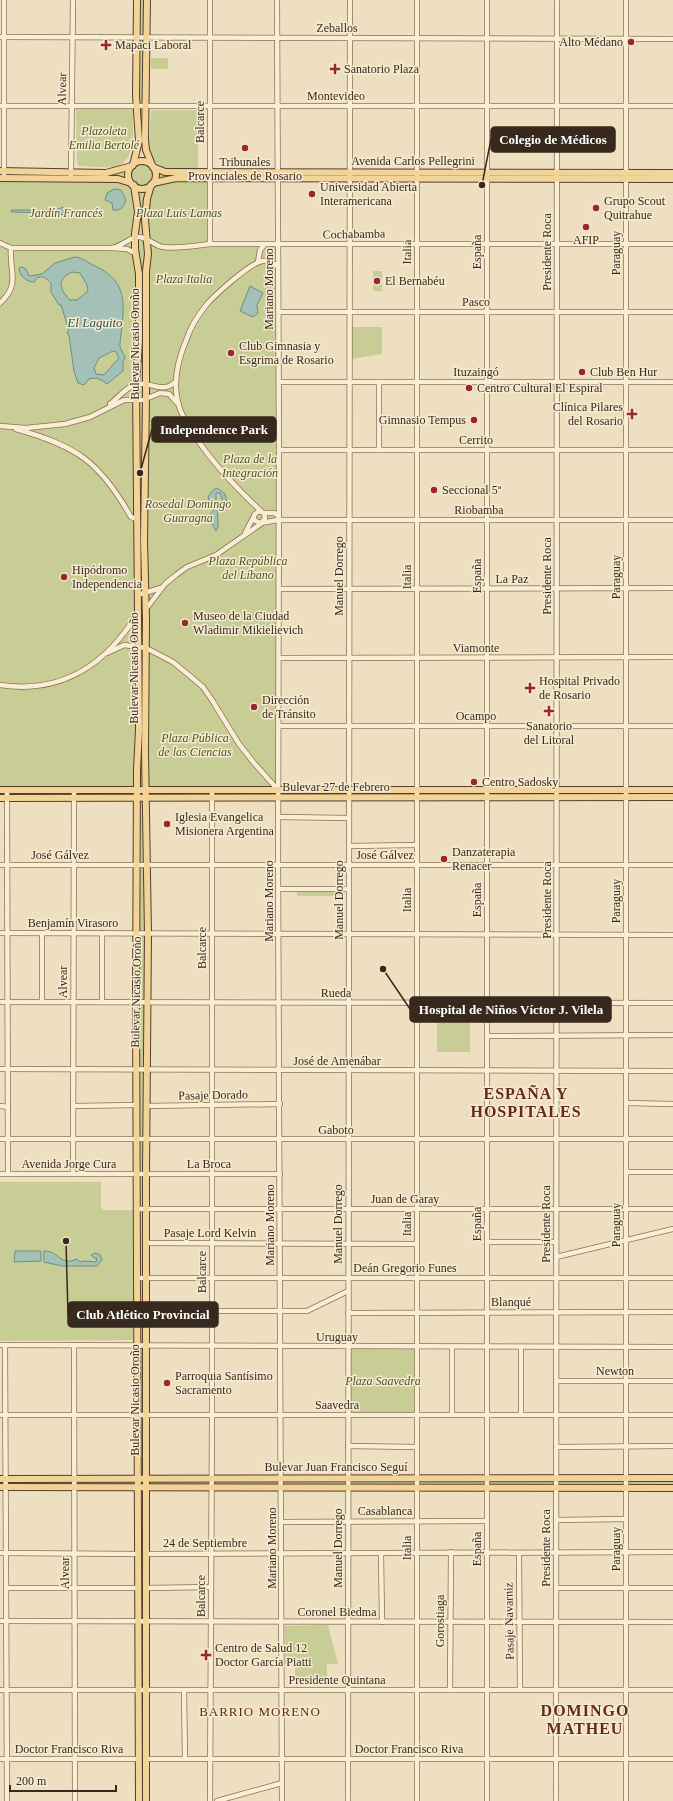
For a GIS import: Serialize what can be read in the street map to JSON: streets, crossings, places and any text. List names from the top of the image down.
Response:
{
  "streets": {
    "main road": [
      "Avenida Carlos Pellegrini",
      "Bulevar Nicasio Oroño",
      "Bulevar 27 de Febrero",
      "Bulevar Juan Francisco Seguí"
    ],
    "street": [
      "Zeballos",
      "Alvear",
      "Montevideo",
      "Balcarce",
      "Cochabamba",
      "Italia",
      "España",
      "Presidente Roca",
      "Paraguay",
      "Mariano Moreno",
      "Pasco",
      "Ituzaingó",
      "Cerrito",
      "Riobamba",
      "Manuel Dorrego",
      "La Paz",
      "Viamonte",
      "Ocampo",
      "José Gálvez",
      "Benjamín Virasoro",
      "Rueda",
      "José de Amenábar",
      "Pasaje Dorado",
      "Gaboto",
      "Avenida Jorge Cura",
      "La Broca",
      "Juan de Garay",
      "Pasaje Lord Kelvin",
      "Deán Gregorio Funes",
      "Blanqué",
      "Uruguay",
      "Newton",
      "Saavedra",
      "Casablanca",
      "24 de Septiembre",
      "Coronel Biedma",
      "Gorostiaga",
      "Pasaje Navarniz",
      "Presidente Quintana",
      "Doctor Francisco Riva"
    ]
  },
  "crossings": [
    ["Zeballos", "Alvear"],
    ["Zeballos", "Balcarce"],
    ["Zeballos", "Italia"],
    ["Zeballos", "España"],
    ["Zeballos", "Presidente Roca"],
    ["Zeballos", "Paraguay"],
    ["Zeballos", "Mariano Moreno"],
    ["Zeballos", "Manuel Dorrego"],
    ["Alvear", "Montevideo"],
    ["Alvear", "Bulevar 27 de Febrero"],
    ["Alvear", "José Gálvez"],
    ["Alvear", "Benjamín Virasoro"],
    ["Alvear", "Rueda"],
    ["Alvear", "José de Amenábar"],
    ["Alvear", "Gaboto"],
    ["Alvear", "Avenida Jorge Cura"],
    ["Alvear", "Uruguay"],
    ["Alvear", "Saavedra"],
    ["Alvear", "Bulevar Juan Francisco Seguí"],
    ["Alvear", "Coronel Biedma"],
    ["Alvear", "Presidente Quintana"],
    ["Alvear", "Doctor Francisco Riva"],
    ["Montevideo", "Balcarce"],
    ["Montevideo", "Italia"],
    ["Montevideo", "España"],
    ["Montevideo", "Presidente Roca"],
    ["Montevideo", "Paraguay"],
    ["Montevideo", "Mariano Moreno"],
    ["Montevideo", "Manuel Dorrego"],
    ["Balcarce", "Avenida Carlos Pellegrini"],
    ["Balcarce", "Cochabamba"],
    ["Balcarce", "Bulevar 27 de Febrero"],
    ["Balcarce", "José Gálvez"],
    ["Balcarce", "Benjamín Virasoro"],
    ["Balcarce", "Rueda"],
    ["Balcarce", "José de Amenábar"],
    ["Balcarce", "Pasaje Dorado"],
    ["Balcarce", "Gaboto"],
    ["Balcarce", "La Broca"],
    ["Balcarce", "Juan de Garay"],
    ["Balcarce", "Pasaje Lord Kelvin"],
    ["Balcarce", "Deán Gregorio Funes"],
    ["Balcarce", "Uruguay"],
    ["Balcarce", "Saavedra"],
    ["Balcarce", "Bulevar Juan Francisco Seguí"],
    ["Balcarce", "24 de Septiembre"],
    ["Balcarce", "Coronel Biedma"],
    ["Balcarce", "Presidente Quintana"],
    ["Balcarce", "Doctor Francisco Riva"],
    ["Avenida Carlos Pellegrini", "Italia"],
    ["Avenida Carlos Pellegrini", "España"],
    ["Avenida Carlos Pellegrini", "Presidente Roca"],
    ["Avenida Carlos Pellegrini", "Paraguay"],
    ["Avenida Carlos Pellegrini", "Mariano Moreno"],
    ["Avenida Carlos Pellegrini", "Bulevar Nicasio Oroño"],
    ["Avenida Carlos Pellegrini", "Manuel Dorrego"],
    ["Cochabamba", "Italia"],
    ["Cochabamba", "España"],
    ["Cochabamba", "Presidente Roca"],
    ["Cochabamba", "Paraguay"],
    ["Cochabamba", "Mariano Moreno"],
    ["Cochabamba", "Bulevar Nicasio Oroño"],
    ["Cochabamba", "Manuel Dorrego"],
    ["Italia", "Pasco"],
    ["Italia", "Ituzaingó"],
    ["Italia", "Cerrito"],
    ["Italia", "Riobamba"],
    ["Italia", "La Paz"],
    ["Italia", "Viamonte"],
    ["Italia", "Ocampo"],
    ["Italia", "Bulevar 27 de Febrero"],
    ["Italia", "José Gálvez"],
    ["Italia", "Benjamín Virasoro"],
    ["Italia", "Rueda"],
    ["Italia", "José de Amenábar"],
    ["Italia", "Gaboto"],
    ["Italia", "Juan de Garay"],
    ["Italia", "Pasaje Lord Kelvin"],
    ["Italia", "Deán Gregorio Funes"],
    ["Italia", "Blanqué"],
    ["Italia", "Uruguay"],
    ["Italia", "Saavedra"],
    ["Italia", "Bulevar Juan Francisco Seguí"],
    ["Italia", "Casablanca"],
    ["Italia", "24 de Septiembre"],
    ["Italia", "Coronel Biedma"],
    ["Italia", "Presidente Quintana"],
    ["Italia", "Doctor Francisco Riva"],
    ["España", "Pasco"],
    ["España", "Ituzaingó"],
    ["España", "Cerrito"],
    ["España", "Riobamba"],
    ["España", "La Paz"],
    ["España", "Viamonte"],
    ["España", "Ocampo"],
    ["España", "Bulevar 27 de Febrero"],
    ["España", "José Gálvez"],
    ["España", "Benjamín Virasoro"],
    ["España", "Rueda"],
    ["España", "José de Amenábar"],
    ["España", "Gaboto"],
    ["España", "Juan de Garay"],
    ["España", "Deán Gregorio Funes"],
    ["España", "Blanqué"],
    ["España", "Uruguay"],
    ["España", "Saavedra"],
    ["España", "Bulevar Juan Francisco Seguí"],
    ["España", "Casablanca"],
    ["España", "24 de Septiembre"],
    ["España", "Coronel Biedma"],
    ["España", "Presidente Quintana"],
    ["España", "Doctor Francisco Riva"],
    ["Presidente Roca", "Pasco"],
    ["Presidente Roca", "Ituzaingó"],
    ["Presidente Roca", "Cerrito"],
    ["Presidente Roca", "Riobamba"],
    ["Presidente Roca", "La Paz"],
    ["Presidente Roca", "Viamonte"],
    ["Presidente Roca", "Ocampo"],
    ["Presidente Roca", "Bulevar 27 de Febrero"],
    ["Presidente Roca", "José Gálvez"],
    ["Presidente Roca", "Benjamín Virasoro"],
    ["Presidente Roca", "Rueda"],
    ["Presidente Roca", "José de Amenábar"],
    ["Presidente Roca", "Gaboto"],
    ["Presidente Roca", "Juan de Garay"],
    ["Presidente Roca", "Deán Gregorio Funes"],
    ["Presidente Roca", "Blanqué"],
    ["Presidente Roca", "Uruguay"],
    ["Presidente Roca", "Newton"],
    ["Presidente Roca", "Saavedra"],
    ["Presidente Roca", "Bulevar Juan Francisco Seguí"],
    ["Presidente Roca", "24 de Septiembre"],
    ["Presidente Roca", "Coronel Biedma"],
    ["Presidente Roca", "Presidente Quintana"],
    ["Presidente Roca", "Doctor Francisco Riva"],
    ["Paraguay", "Pasco"],
    ["Paraguay", "Ituzaingó"],
    ["Paraguay", "Cerrito"],
    ["Paraguay", "Riobamba"],
    ["Paraguay", "La Paz"],
    ["Paraguay", "Viamonte"],
    ["Paraguay", "Ocampo"],
    ["Paraguay", "Bulevar 27 de Febrero"],
    ["Paraguay", "José Gálvez"],
    ["Paraguay", "Benjamín Virasoro"],
    ["Paraguay", "Rueda"],
    ["Paraguay", "José de Amenábar"],
    ["Paraguay", "Gaboto"],
    ["Paraguay", "Juan de Garay"],
    ["Paraguay", "Deán Gregorio Funes"],
    ["Paraguay", "Blanqué"],
    ["Paraguay", "Uruguay"],
    ["Paraguay", "Newton"],
    ["Paraguay", "Saavedra"],
    ["Paraguay", "Bulevar Juan Francisco Seguí"],
    ["Paraguay", "24 de Septiembre"],
    ["Paraguay", "Coronel Biedma"],
    ["Paraguay", "Presidente Quintana"],
    ["Paraguay", "Doctor Francisco Riva"],
    ["Mariano Moreno", "Pasco"],
    ["Mariano Moreno", "Ituzaingó"],
    ["Mariano Moreno", "Cerrito"],
    ["Mariano Moreno", "Riobamba"],
    ["Mariano Moreno", "La Paz"],
    ["Mariano Moreno", "Viamonte"],
    ["Mariano Moreno", "Ocampo"],
    ["Mariano Moreno", "Bulevar 27 de Febrero"],
    ["Mariano Moreno", "José Gálvez"],
    ["Mariano Moreno", "Benjamín Virasoro"],
    ["Mariano Moreno", "Rueda"],
    ["Mariano Moreno", "José de Amenábar"],
    ["Mariano Moreno", "Pasaje Dorado"],
    ["Mariano Moreno", "Gaboto"],
    ["Mariano Moreno", "La Broca"],
    ["Mariano Moreno", "Juan de Garay"],
    ["Mariano Moreno", "Pasaje Lord Kelvin"],
    ["Mariano Moreno", "Deán Gregorio Funes"],
    ["Mariano Moreno", "Uruguay"],
    ["Mariano Moreno", "Saavedra"],
    ["Mariano Moreno", "Bulevar Juan Francisco Seguí"],
    ["Mariano Moreno", "Casablanca"],
    ["Mariano Moreno", "24 de Septiembre"],
    ["Mariano Moreno", "Coronel Biedma"],
    ["Mariano Moreno", "Presidente Quintana"],
    ["Mariano Moreno", "Doctor Francisco Riva"],
    ["Pasco", "Manuel Dorrego"],
    ["Bulevar Nicasio Oroño", "Bulevar 27 de Febrero"],
    ["Bulevar Nicasio Oroño", "José Gálvez"],
    ["Bulevar Nicasio Oroño", "Benjamín Virasoro"],
    ["Bulevar Nicasio Oroño", "Rueda"],
    ["Bulevar Nicasio Oroño", "José de Amenábar"],
    ["Bulevar Nicasio Oroño", "Pasaje Dorado"],
    ["Bulevar Nicasio Oroño", "Gaboto"],
    ["Bulevar Nicasio Oroño", "Avenida Jorge Cura"],
    ["Bulevar Nicasio Oroño", "La Broca"],
    ["Bulevar Nicasio Oroño", "Juan de Garay"],
    ["Bulevar Nicasio Oroño", "Pasaje Lord Kelvin"],
    ["Bulevar Nicasio Oroño", "Deán Gregorio Funes"],
    ["Bulevar Nicasio Oroño", "Uruguay"],
    ["Bulevar Nicasio Oroño", "Saavedra"],
    ["Bulevar Nicasio Oroño", "Bulevar Juan Francisco Seguí"],
    ["Bulevar Nicasio Oroño", "24 de Septiembre"],
    ["Bulevar Nicasio Oroño", "Coronel Biedma"],
    ["Bulevar Nicasio Oroño", "Presidente Quintana"],
    ["Bulevar Nicasio Oroño", "Doctor Francisco Riva"],
    ["Ituzaingó", "Manuel Dorrego"],
    ["Cerrito", "Manuel Dorrego"],
    ["Riobamba", "Manuel Dorrego"],
    ["Manuel Dorrego", "La Paz"],
    ["Manuel Dorrego", "Viamonte"],
    ["Manuel Dorrego", "Ocampo"],
    ["Manuel Dorrego", "Bulevar 27 de Febrero"],
    ["Manuel Dorrego", "José Gálvez"],
    ["Manuel Dorrego", "Benjamín Virasoro"],
    ["Manuel Dorrego", "Rueda"],
    ["Manuel Dorrego", "José de Amenábar"],
    ["Manuel Dorrego", "Gaboto"],
    ["Manuel Dorrego", "Juan de Garay"],
    ["Manuel Dorrego", "Pasaje Lord Kelvin"],
    ["Manuel Dorrego", "Deán Gregorio Funes"],
    ["Manuel Dorrego", "Blanqué"],
    ["Manuel Dorrego", "Uruguay"],
    ["Manuel Dorrego", "Saavedra"],
    ["Manuel Dorrego", "Bulevar Juan Francisco Seguí"],
    ["Manuel Dorrego", "Casablanca"],
    ["Manuel Dorrego", "24 de Septiembre"],
    ["Manuel Dorrego", "Coronel Biedma"],
    ["Manuel Dorrego", "Presidente Quintana"],
    ["Manuel Dorrego", "Doctor Francisco Riva"],
    ["Avenida Jorge Cura", "La Broca"],
    ["24 de Septiembre", "Gorostiaga"],
    ["24 de Septiembre", "Pasaje Navarniz"],
    ["Coronel Biedma", "Gorostiaga"],
    ["Coronel Biedma", "Pasaje Navarniz"],
    ["Gorostiaga", "Presidente Quintana"],
    ["Pasaje Navarniz", "Presidente Quintana"]
  ],
  "districts": ["ESPAÑA Y HOSPITALES", "DOMINGO MATHEU", "BARRIO MORENO"],
  "water": ["El Laguito"],
  "parks": [
    "Plazoleta Emilia Bertolé",
    "Jardín Francés",
    "Plaza Luis Lamas",
    "Plaza Italia",
    "Plaza de la Integración",
    "Rosedal Domingo Guaragna",
    "Plaza República del Líbano",
    "Plaza Pública de las Ciencias",
    "Plaza Saavedra"
  ],
  "places": {
    "other": [
      "Alto Médano",
      "Tribunales Provinciales de Rosario",
      "Colegio de Médicos",
      "Universidad Abierta Interamericana",
      "Grupo Scout Quitrahue",
      "AFIP",
      "El Bernabéu",
      "Club Gimnasia y Esgrima de Rosario",
      "Club Ben Hur",
      "Centro Cultural El Espiral",
      "Gimnasio Tempus",
      "Independence Park",
      "Seccional 5ª",
      "Hipódromo Independencia",
      "Museo de la Ciudad Wladimir Mikielievich",
      "Dirección de Tránsito",
      "Centro Sadosky",
      "Iglesia Evangelica Misionera Argentina",
      "Danzaterapia Renacer",
      "Hospital de Niños Víctor J. Vilela",
      "Club Atlético Provincial",
      "Parroquia Santísimo Sacramento"
    ],
    "health": [
      "Mapaci Laboral",
      "Sanatorio Plaza",
      "Clínica Pilares del Rosario",
      "Hospital Privado de Rosario",
      "Sanatorio del Litoral",
      "Centro de Salud 12 Doctor García Piatti"
    ]
  },
  "scale_bar": "200 m"
}
